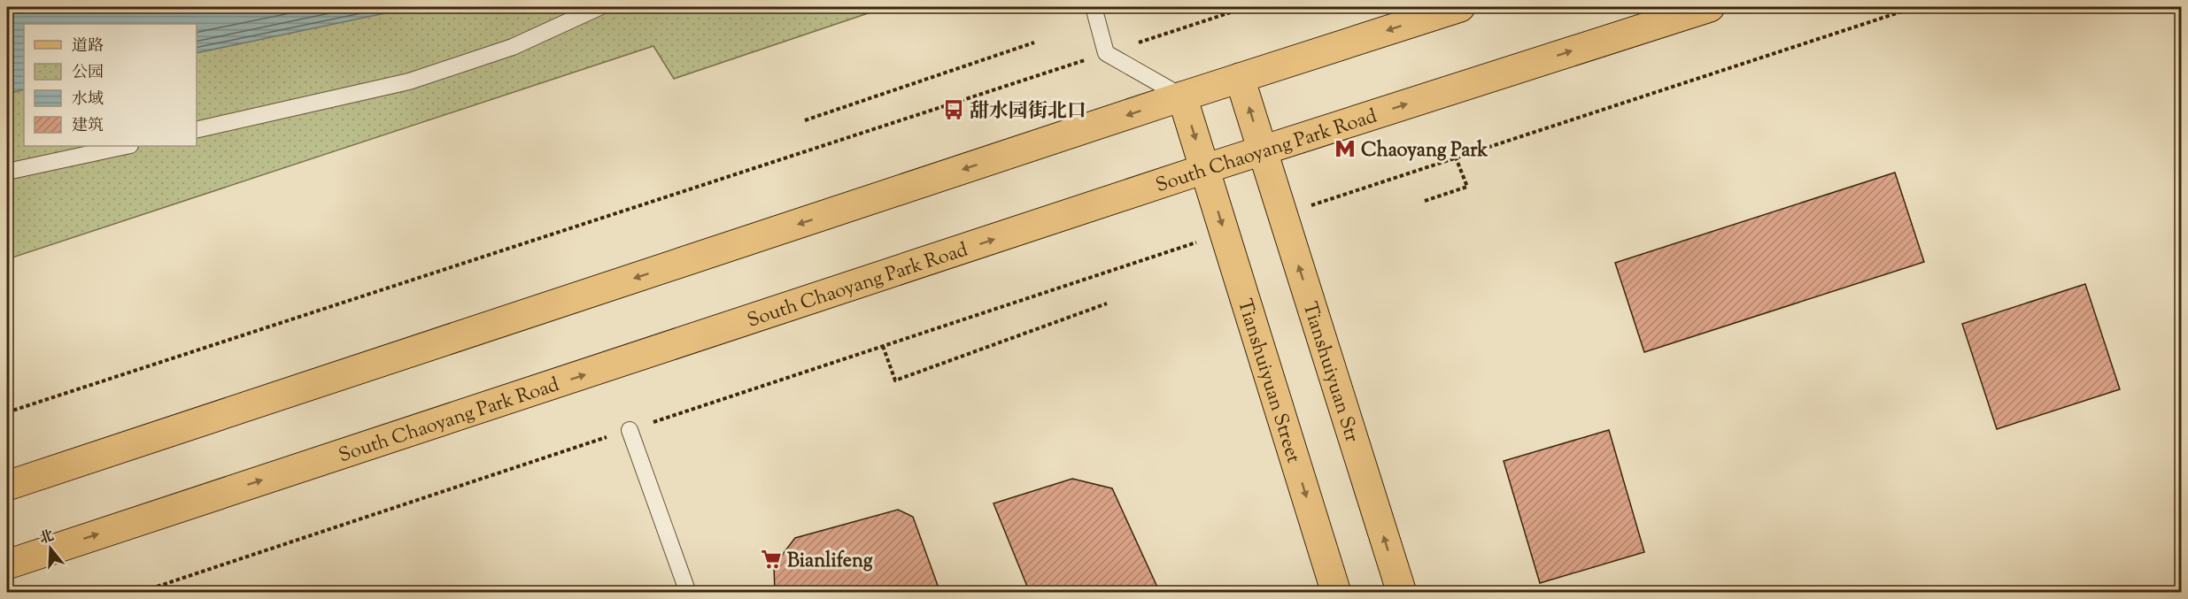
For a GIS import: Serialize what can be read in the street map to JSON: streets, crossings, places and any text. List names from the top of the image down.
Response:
{
  "streets": {
    "main road": ["South Chaoyang Park Road", "Tianshuiyuan Str", "Tianshuiyuan Street"]
  },
  "crossings": [
    ["South Chaoyang Park Road", "Tianshuiyuan Str"],
    ["South Chaoyang Park Road", "Tianshuiyuan Street"]
  ],
  "one_way": ["Tianshuiyuan Str", "Tianshuiyuan Street"],
  "places": {
    "bus stop": ["甜水园街北口"],
    "metro station": ["Chaoyang Park"],
    "supermarket": ["Bianlifeng"]
  },
  "legend": [
    "道路",
    "公园",
    "水域",
    "建筑"
  ],
  "north": "top"
}
